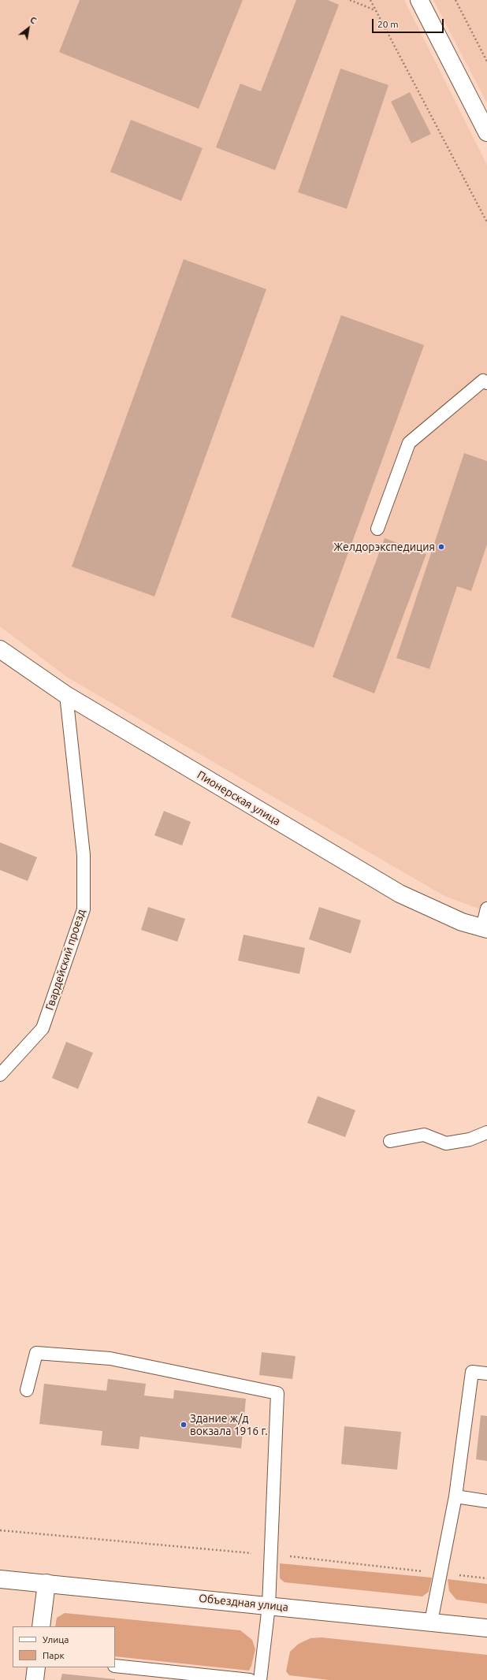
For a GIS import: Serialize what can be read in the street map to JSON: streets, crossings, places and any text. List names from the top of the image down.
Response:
{
  "streets": {
    "main road": ["Пионерская улица", "Объездная улица"],
    "lane": ["Гвардейский проезд"]
  },
  "crossings": [
    ["Пионерская улица", "Гвардейский проезд"]
  ],
  "places": ["Желдорэкспедиция", "Здание ж/д вокзала 1916 г."],
  "legend": ["Улица", "Парк"],
  "scale_bar": "20 m",
  "north": "top right"
}
